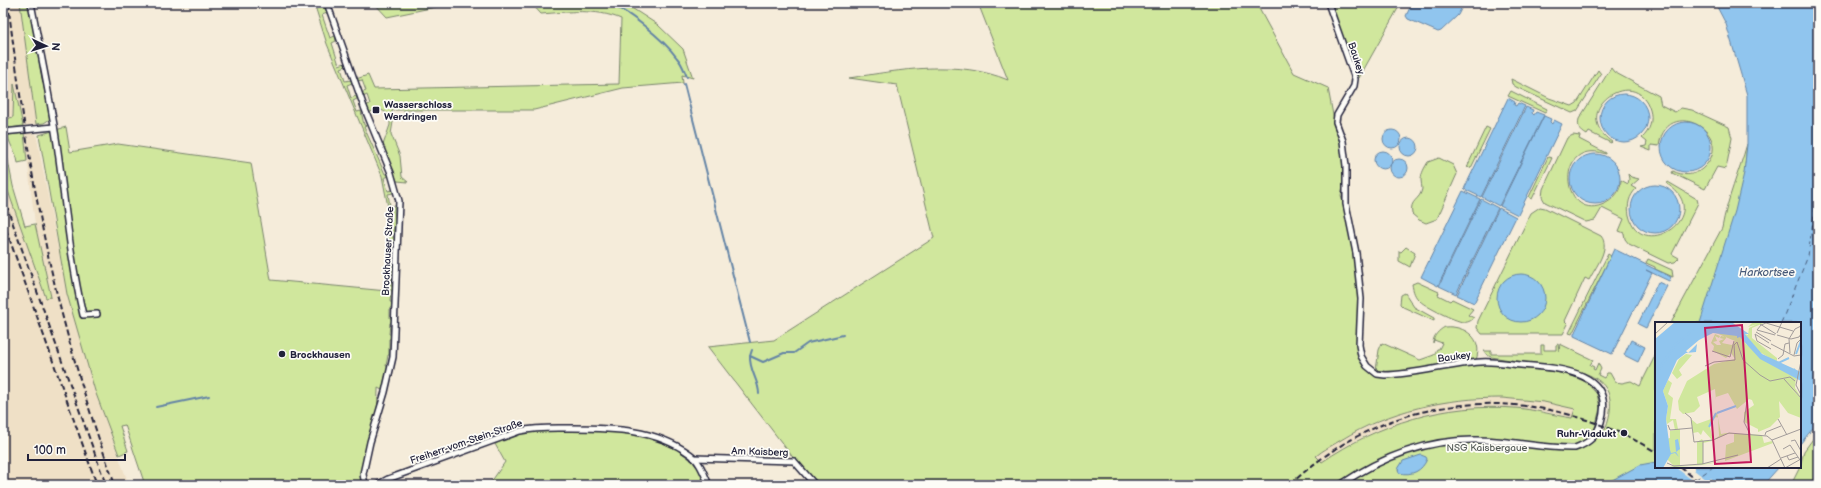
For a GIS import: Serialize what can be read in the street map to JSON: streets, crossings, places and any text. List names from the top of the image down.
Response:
{
  "streets": {
    "street": [
      "Baukey",
      "Brockhauser Straße",
      "Freiherr-vom-Stein-Straße",
      "Am Kaisberg"
    ]
  },
  "crossings": [
    ["Freiherr-vom-Stein-Straße", "Am Kaisberg"]
  ],
  "water": ["Harkortsee"],
  "parks": ["NSG Kaisbergaue"],
  "places": {
    "transit": ["Wasserschloss Werdringen"],
    "other": ["Brockhausen", "Ruhr-Viadukt"]
  },
  "scale_bar": "100 m",
  "north": "right"
}
